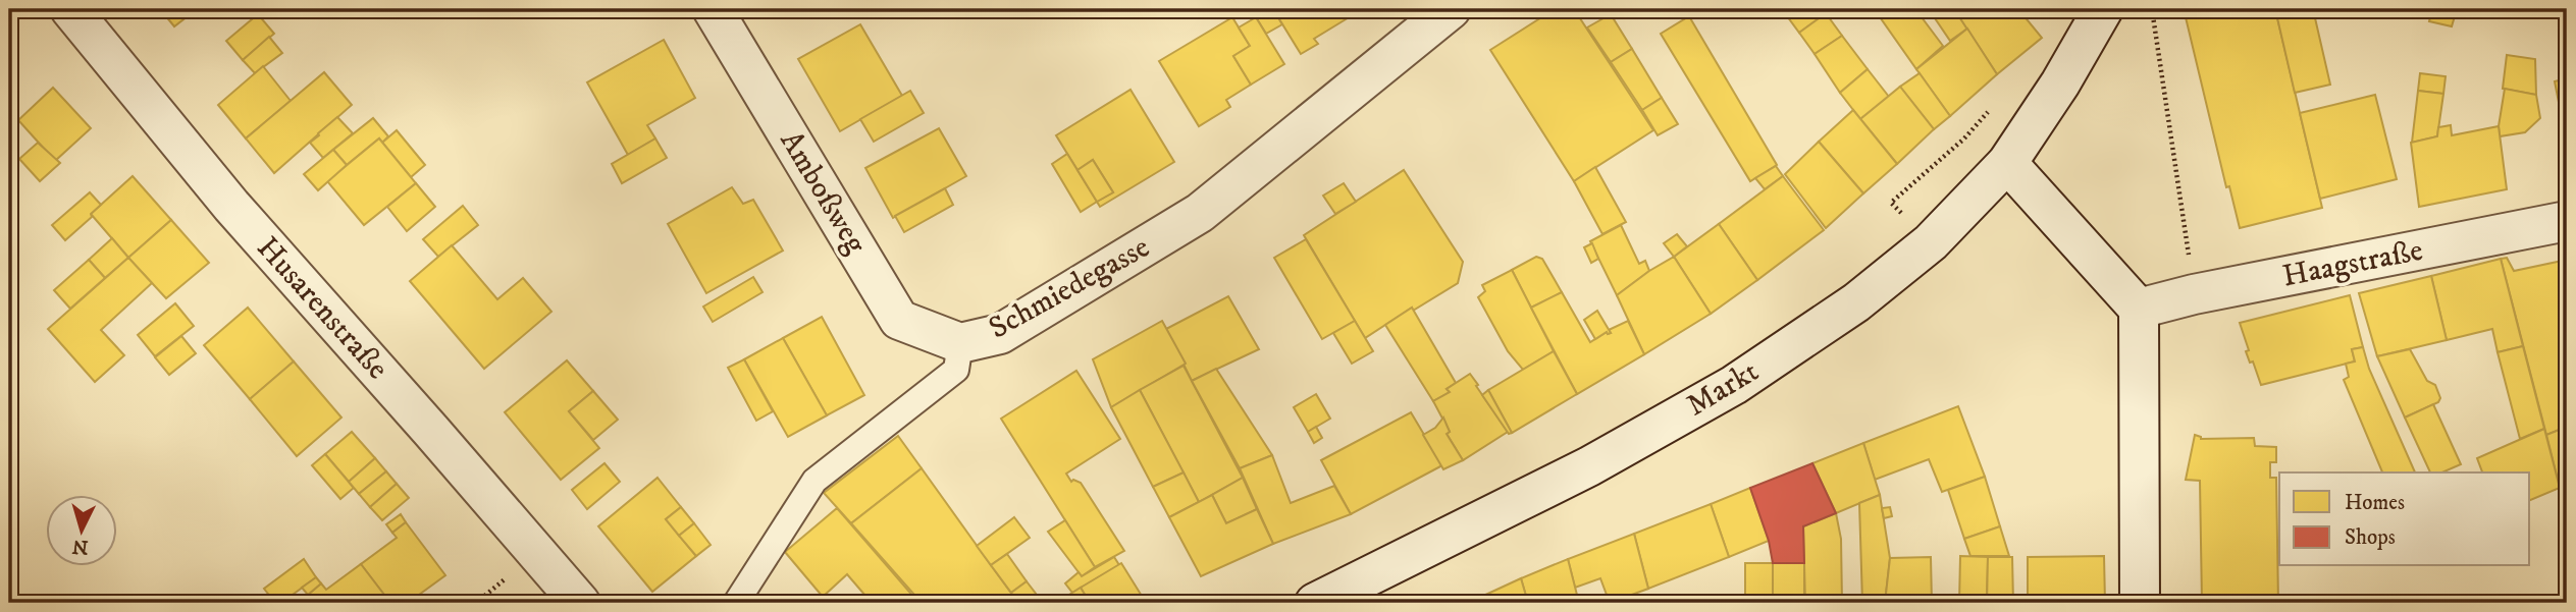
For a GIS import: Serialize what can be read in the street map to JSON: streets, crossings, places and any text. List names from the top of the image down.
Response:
{
  "streets": {
    "street": [
      "Amboßweg",
      "Haagstraße",
      "Schmiedegasse",
      "Husarenstraße",
      "Markt"
    ]
  },
  "crossings": [
    ["Amboßweg", "Schmiedegasse"]
  ],
  "legend": ["Homes", "Shops"],
  "north": "bottom"
}
